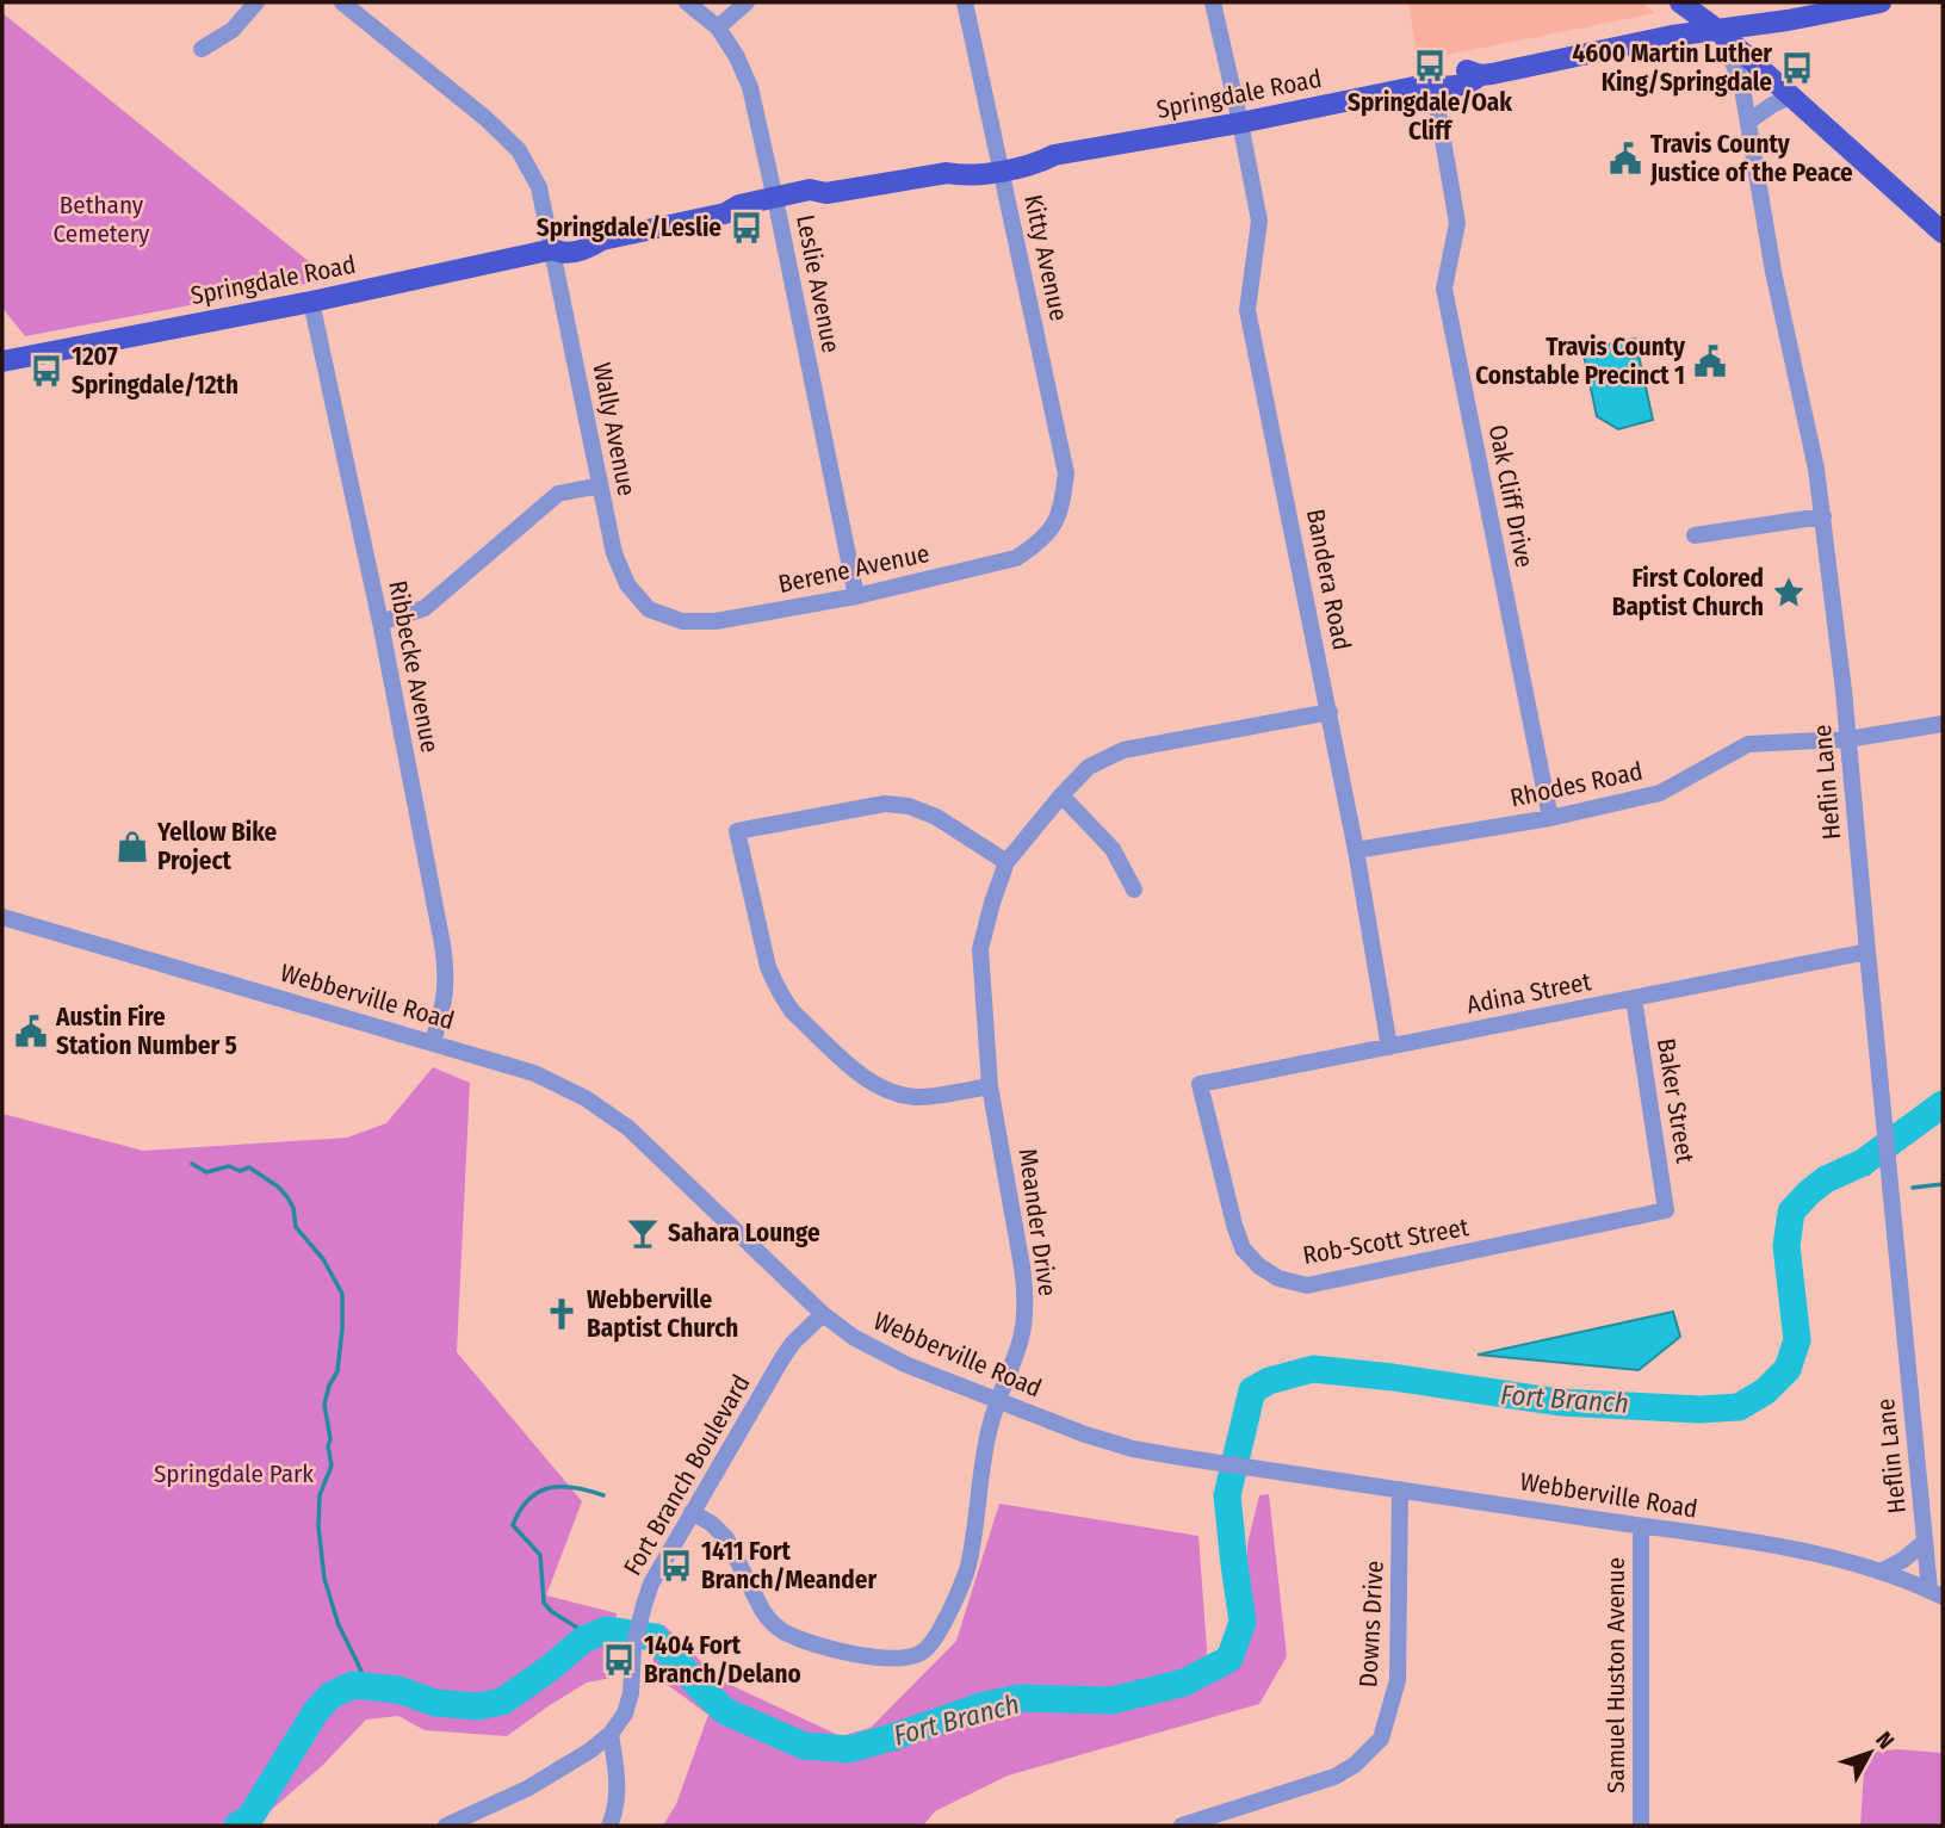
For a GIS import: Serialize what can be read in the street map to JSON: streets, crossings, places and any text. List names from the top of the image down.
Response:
{
  "streets": {
    "main road": ["Springdale Road"],
    "street": [
      "Kitty Avenue",
      "Leslie Avenue",
      "Wally Avenue",
      "Oak Cliff Drive",
      "Berene Avenue",
      "Bandera Road",
      "Ribbecke Avenue",
      "Heflin Lane",
      "Rhodes Road",
      "Adina Street",
      "Webberville Road",
      "Baker Street",
      "Meander Drive",
      "Rob-Scott Street",
      "Fort Branch Boulevard",
      "Downs Drive",
      "Samuel Huston Avenue"
    ]
  },
  "crossings": [
    ["Springdale Road", "Kitty Avenue"],
    ["Springdale Road", "Leslie Avenue"],
    ["Springdale Road", "Wally Avenue"],
    ["Springdale Road", "Oak Cliff Drive"],
    ["Springdale Road", "Bandera Road"],
    ["Springdale Road", "Ribbecke Avenue"],
    ["Springdale Road", "Heflin Lane"],
    ["Kitty Avenue", "Berene Avenue"],
    ["Leslie Avenue", "Berene Avenue"],
    ["Wally Avenue", "Berene Avenue"],
    ["Oak Cliff Drive", "Rhodes Road"],
    ["Bandera Road", "Rhodes Road"],
    ["Bandera Road", "Adina Street"],
    ["Bandera Road", "Meander Drive"],
    ["Ribbecke Avenue", "Webberville Road"],
    ["Heflin Lane", "Rhodes Road"],
    ["Heflin Lane", "Adina Street"],
    ["Heflin Lane", "Webberville Road"],
    ["Adina Street", "Baker Street"],
    ["Adina Street", "Rob-Scott Street"],
    ["Webberville Road", "Meander Drive"],
    ["Webberville Road", "Fort Branch Boulevard"],
    ["Webberville Road", "Downs Drive"],
    ["Webberville Road", "Samuel Huston Avenue"],
    ["Baker Street", "Rob-Scott Street"],
    ["Meander Drive", "Fort Branch Boulevard"]
  ],
  "water": ["Fort Branch"],
  "parks": ["Bethany Cemetery", "Springdale Park"],
  "places": {
    "bus stop": [
      "Springdale/Oak Cliff",
      "4600 Martin Luther King/Springdale",
      "Springdale/Leslie",
      "1207 Springdale/12th",
      "1411 Fort Branch/Meander",
      "1404 Fort Branch/Delano"
    ],
    "public building": ["Travis County Justice of the Peace", "Travis County Constable Precinct 1", "Austin Fire Station Number 5"],
    "place": ["First Colored Baptist Church"],
    "shop": ["Yellow Bike Project"],
    "bar": ["Sahara Lounge"],
    "church": ["Webberville Baptist Church"]
  },
  "north": "top right"
}
